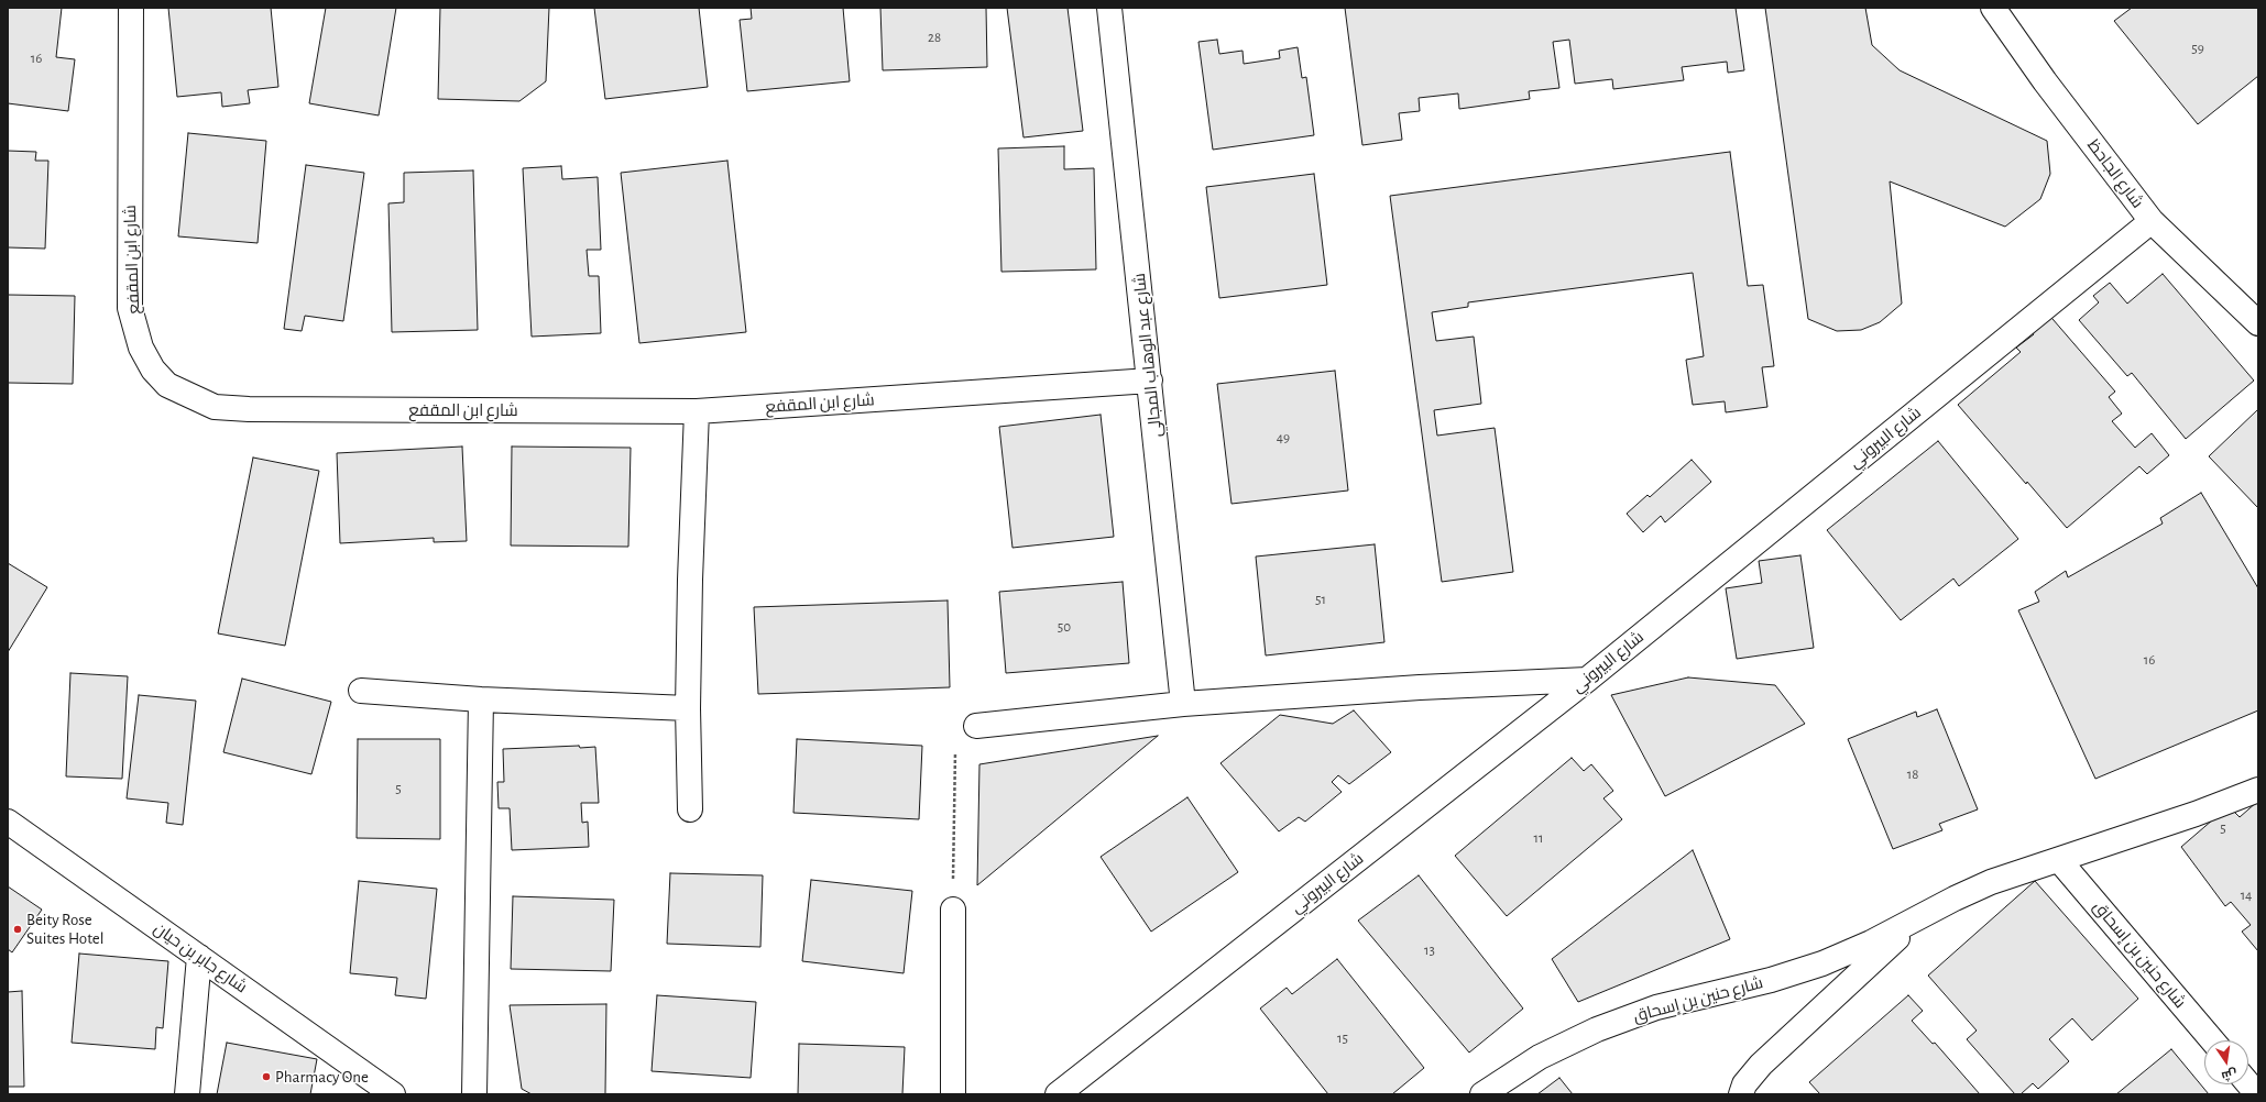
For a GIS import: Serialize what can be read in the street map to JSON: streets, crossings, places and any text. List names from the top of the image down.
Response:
{
  "streets": {
    "street": [
      "شارع الجاحظ",
      "شارع ابن المقفع",
      "شارع عبد الوهاب المجالي",
      "شارع البيروني",
      "شارع حنين بن إسحاق",
      "شارع جابر بن حيان"
    ]
  },
  "crossings": [
    ["شارع الجاحظ", "شارع البيروني"],
    ["شارع ابن المقفع", "شارع عبد الوهاب المجالي"]
  ],
  "places": ["Beity Rose Suites Hotel", "Pharmacy One"],
  "house_numbers": [
    "28",
    "59",
    "16",
    "49",
    "51",
    "50",
    "16",
    "18",
    "5",
    "5",
    "11",
    "14",
    "13",
    "15"
  ],
  "north": "bottom"
}
